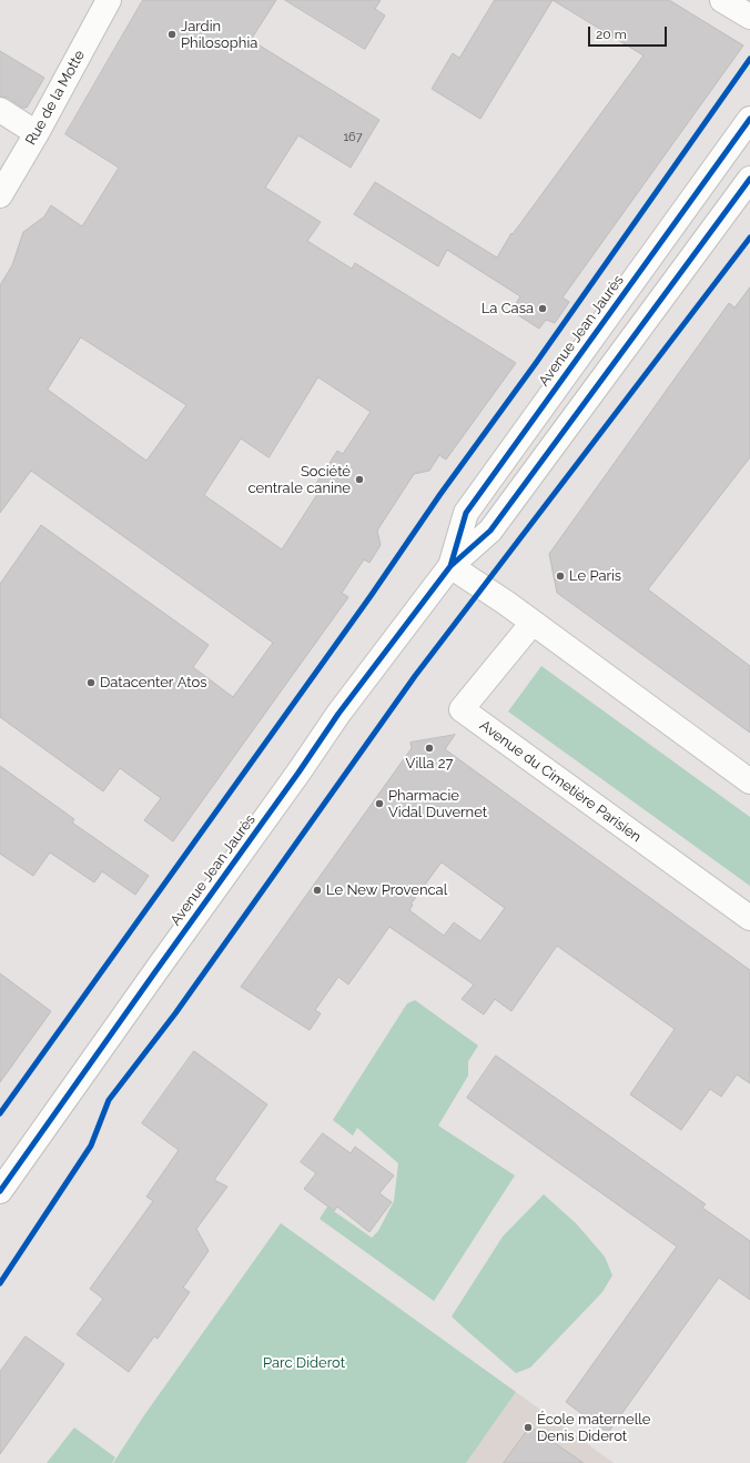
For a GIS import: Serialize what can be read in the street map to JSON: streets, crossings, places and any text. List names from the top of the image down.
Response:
{
  "streets": {
    "main road": ["Rue de la Motte", "Avenue Jean Jaurès", "Avenue du Cimetière Parisien"]
  },
  "parks": ["Parc Diderot"],
  "places": [
    "Jardin Philosophia",
    "La Casa",
    "Société centrale canine",
    "Le Paris",
    "Datacenter Atos",
    "Villa 27",
    "Pharmacie Vidal Duvernet",
    "Le New Provencal",
    "École maternelle Denis Diderot"
  ],
  "house_numbers": ["167"],
  "scale_bar": "20 m"
}
